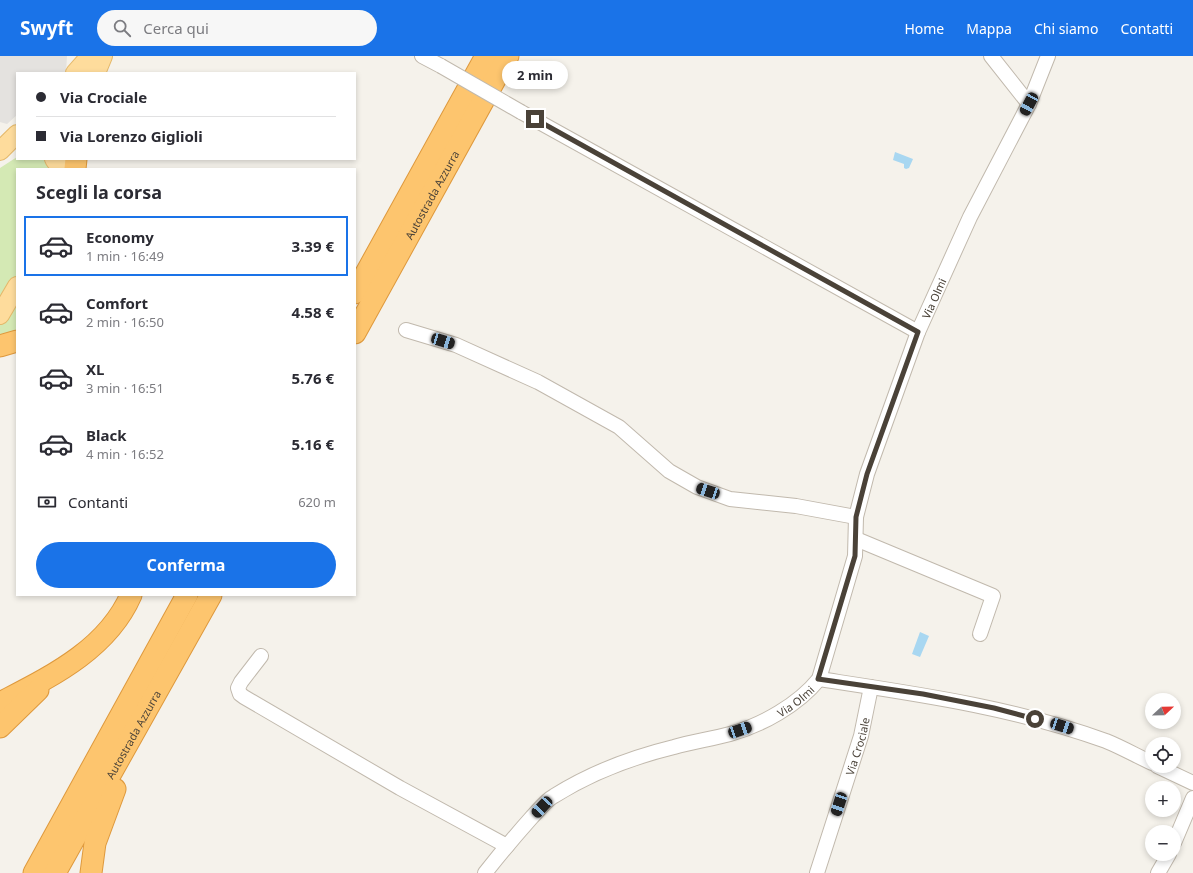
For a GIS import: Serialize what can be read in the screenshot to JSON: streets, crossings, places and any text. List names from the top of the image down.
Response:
{
  "streets": {
    "highway": ["Autostrada Azzurra"],
    "street": ["Via Olmi", "Via Crociale"]
  },
  "north": "right",
  "page": {
    "header": "Swyft",
    "search": "Cerca qui",
    "nav": [
      "Home",
      "Mappa",
      "Chi siamo",
      "Contatti"
    ],
    "bubble": "2 min",
    "banner": ["Via Crociale", "Via Lorenzo Giglioli"],
    "heading": "Scegli la corsa",
    "list": [
      {
        "name": "Economy",
        "note": "1 min · 16:49",
        "value": "3.39 €"
      },
      {
        "name": "Comfort",
        "note": "2 min · 16:50",
        "value": "4.58 €"
      },
      {
        "name": "XL",
        "note": "3 min · 16:51",
        "value": "5.76 €"
      },
      {
        "name": "Black",
        "note": "4 min · 16:52",
        "value": "5.16 €"
      }
    ],
    "pay": ["Contanti", "620 m"],
    "buttons": "Conferma",
    "map_buttons": ["+", "−"]
  }
}
